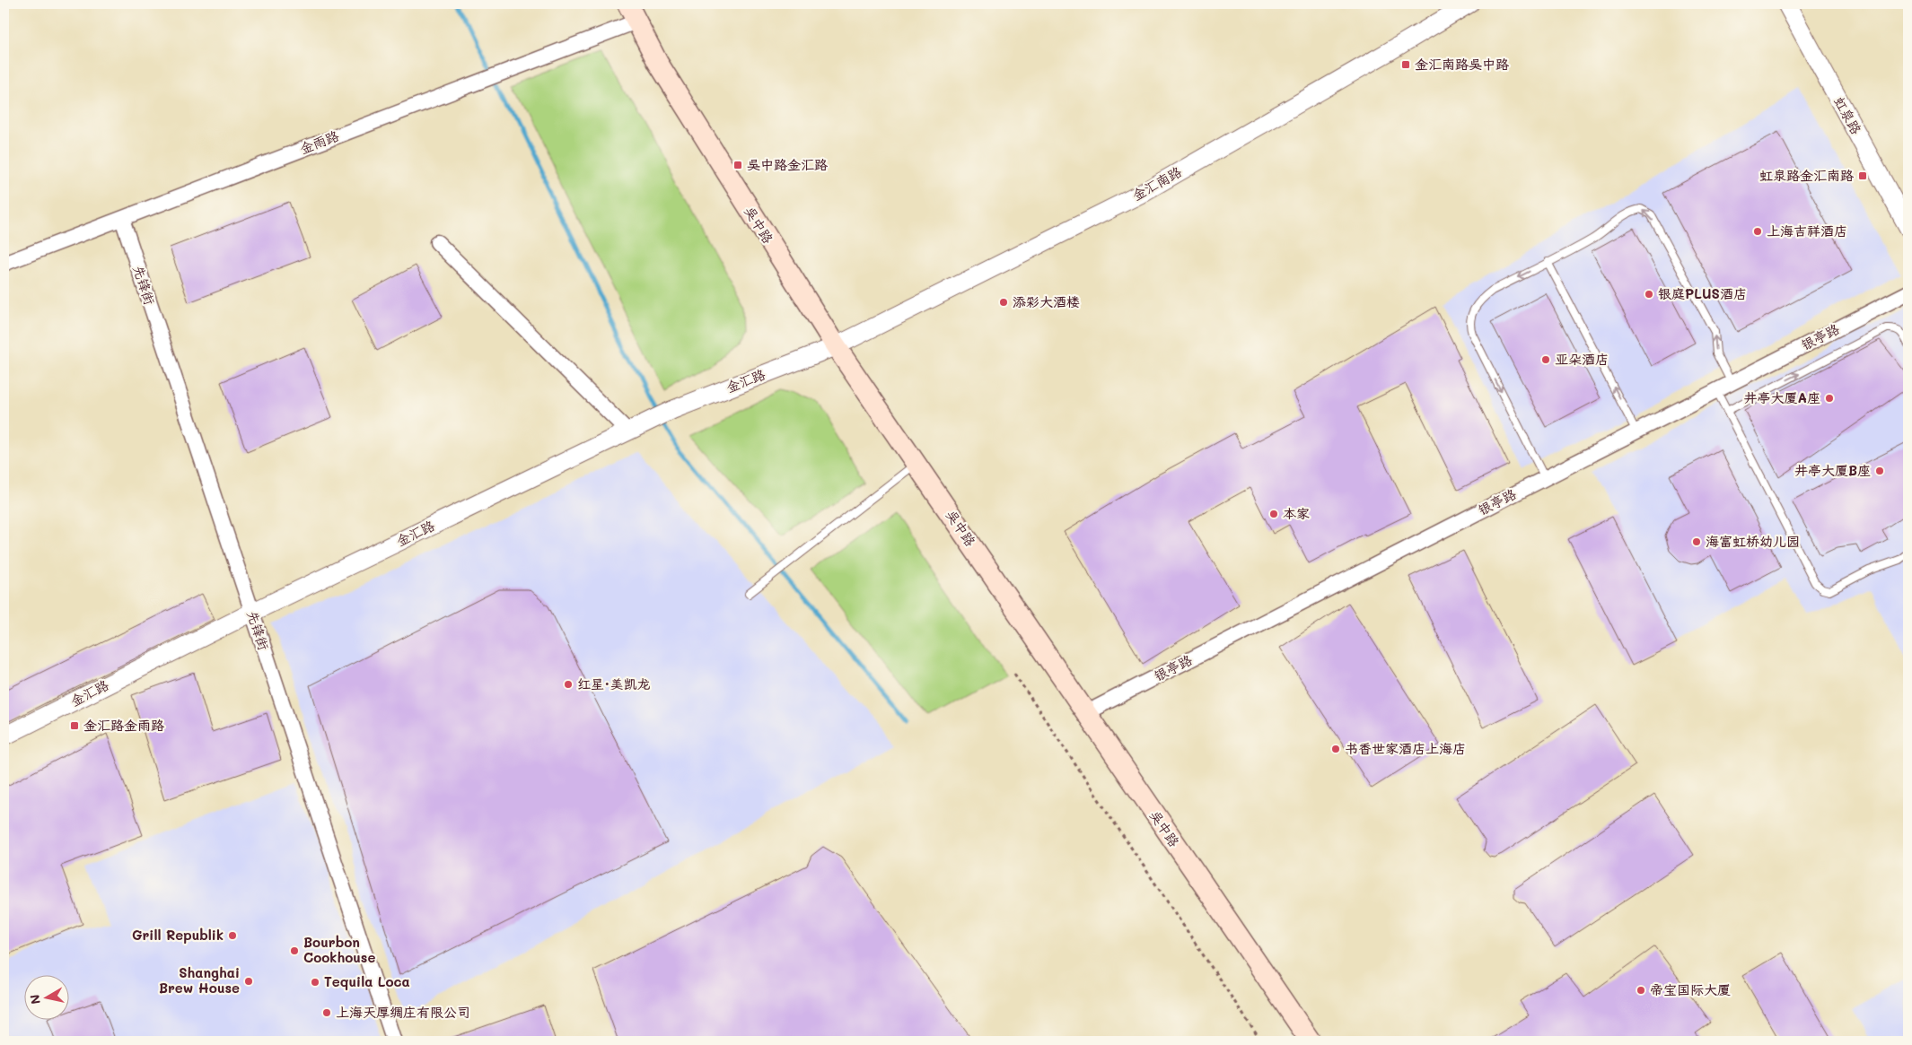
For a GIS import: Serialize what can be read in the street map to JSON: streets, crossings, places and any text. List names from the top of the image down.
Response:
{
  "streets": {
    "main road": ["吴中路"],
    "street": [
      "虹泉路",
      "金雨路",
      "金汇南路",
      "先锋街",
      "银亭路",
      "金汇路"
    ]
  },
  "crossings": [
    ["金雨路", "吴中路"],
    ["金雨路", "先锋街"],
    ["金汇南路", "吴中路"],
    ["金汇南路", "金汇路"],
    ["吴中路", "银亭路"],
    ["吴中路", "金汇路"],
    ["先锋街", "金汇路"]
  ],
  "places": {
    "transit": [
      "金汇南路吴中路",
      "吴中路金汇路",
      "虹泉路金汇南路",
      "金汇路金雨路"
    ],
    "other": [
      "上海吉祥酒店",
      "银庭PLUS酒店",
      "添彩大酒楼",
      "亚朵酒店",
      "井亭大厦A座",
      "井亭大厦B座",
      "本家",
      "海富虹桥幼儿园",
      "红星·美凯龙",
      "书香世家酒店上海店",
      "Grill Republik",
      "Bourbon Cookhouse",
      "Shanghai Brew House",
      "Tequila Loca",
      "帝宝国际大厦",
      "上海天厚绸庄有限公司"
    ]
  },
  "north": "left"
}
